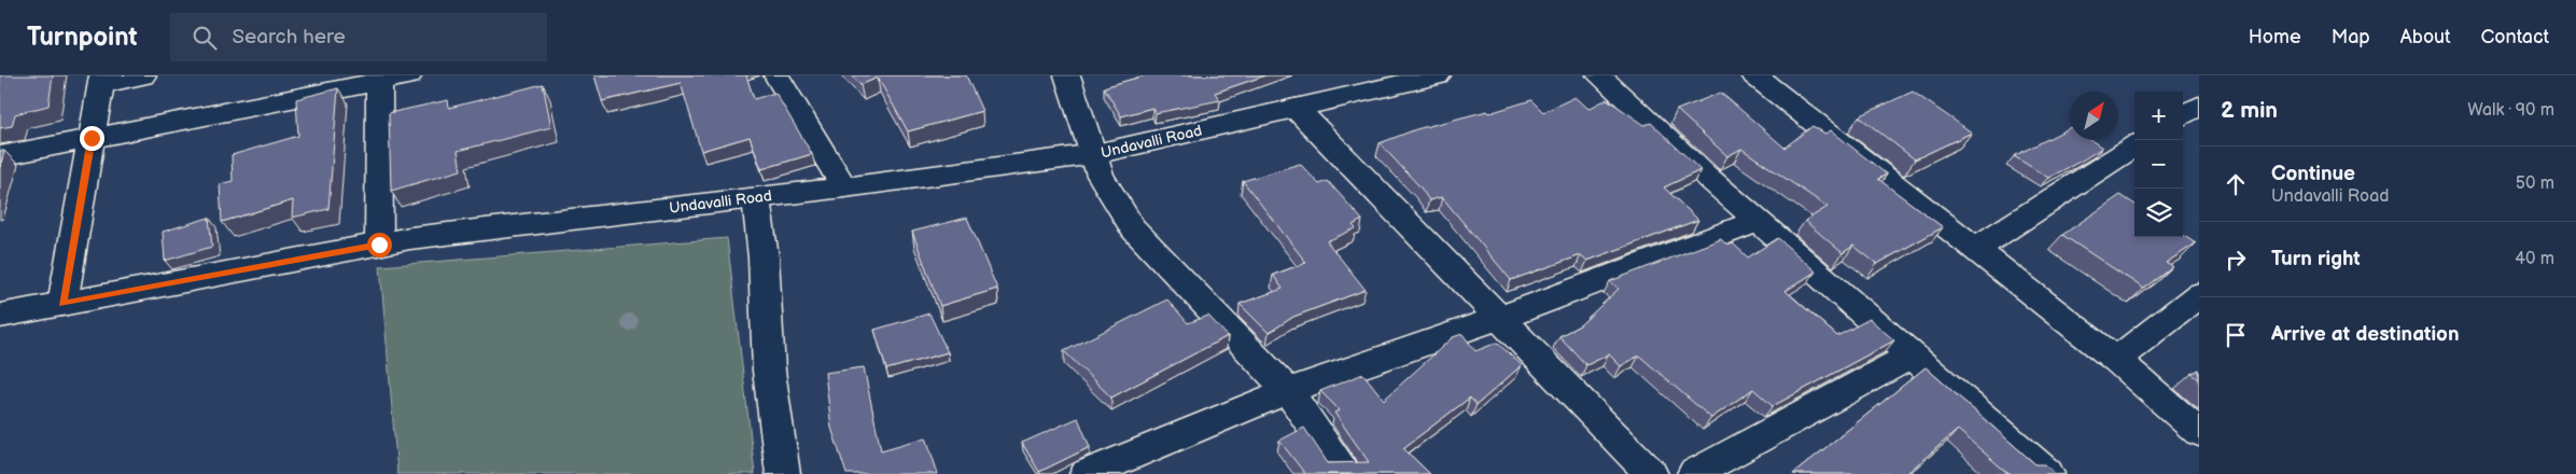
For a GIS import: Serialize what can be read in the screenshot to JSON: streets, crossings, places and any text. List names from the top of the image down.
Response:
{
  "streets": {
    "street": ["Undavalli Road"]
  },
  "north": "top right",
  "page": {
    "header": "Turnpoint",
    "search": "Search here",
    "nav": [
      "Home",
      "Map",
      "About",
      "Contact"
    ],
    "heading": ["2 min", "Walk · 90 m"],
    "map_buttons": ["+", "−"],
    "list": [
      ["Continue", "Undavalli Road", "50 m"],
      ["Turn right", "40 m"],
      "Arrive at destination"
    ]
  }
}
